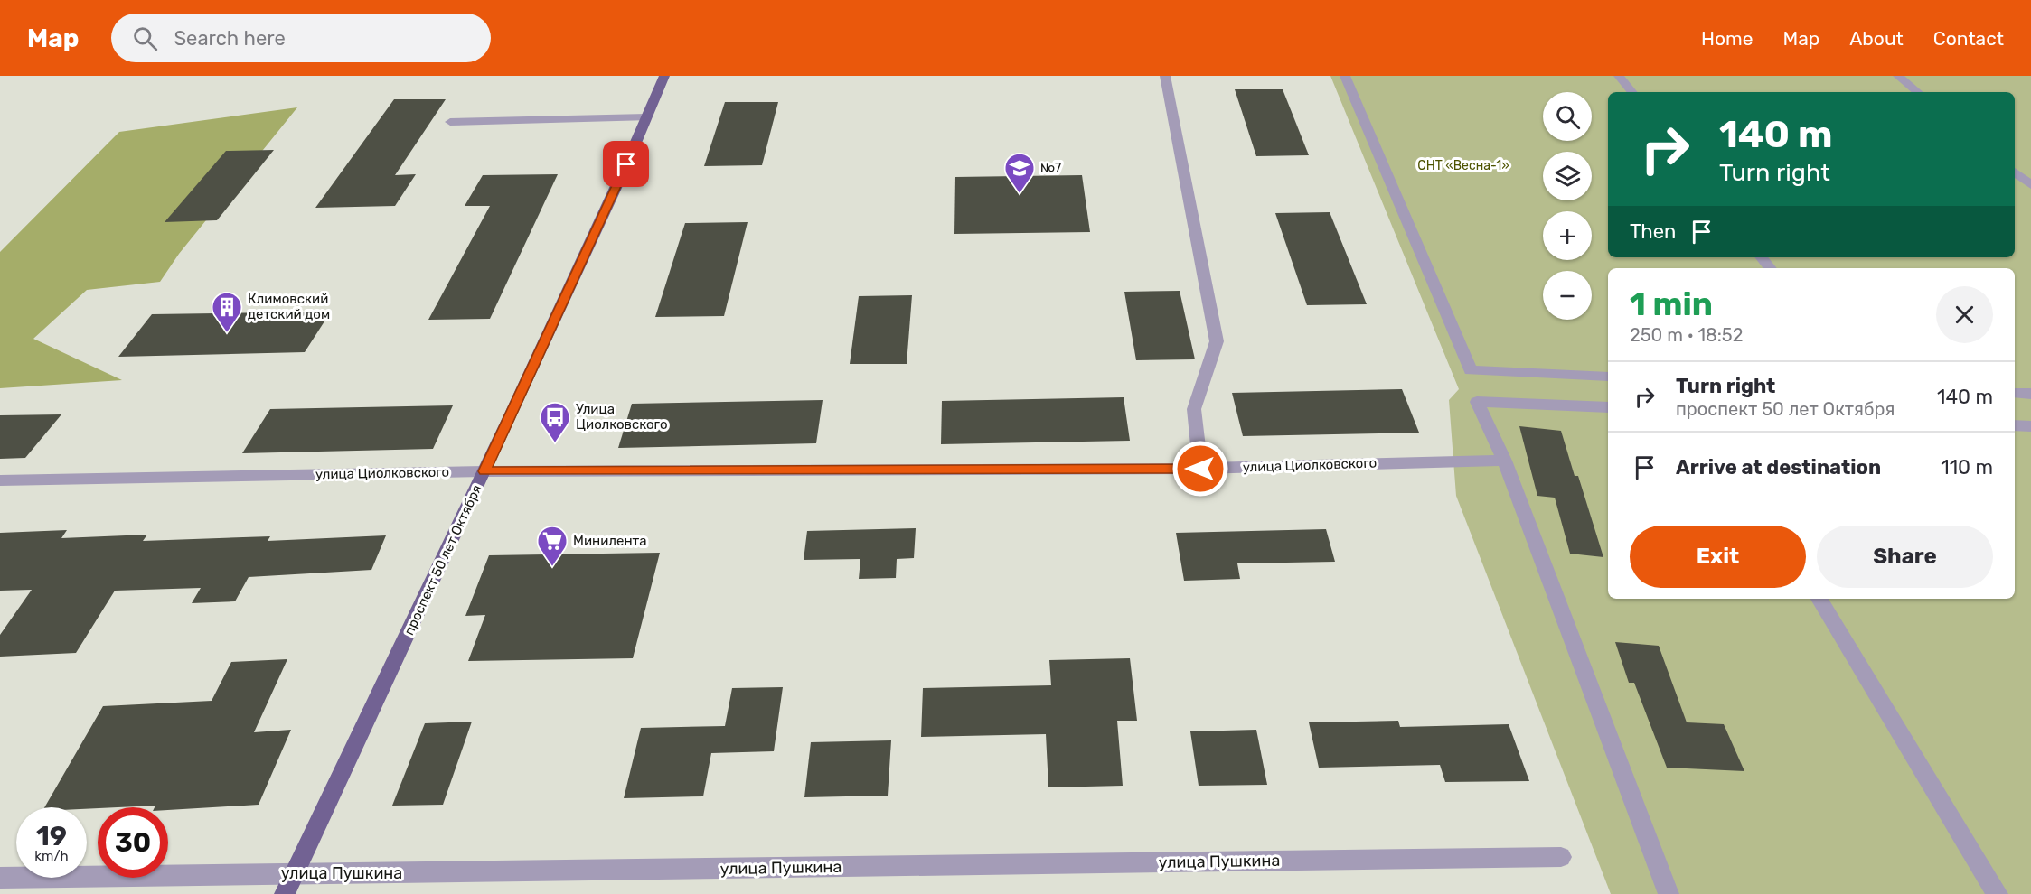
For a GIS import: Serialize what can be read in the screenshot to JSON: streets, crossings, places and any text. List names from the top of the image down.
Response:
{
  "streets": {
    "main road": ["проспект 50 лет Октября"],
    "street": ["улица Циолковского", "улица Пушкина"]
  },
  "crossings": [
    ["улица Циолковского", "проспект 50 лет Октября"],
    ["проспект 50 лет Октября", "улица Пушкина"]
  ],
  "parks": ["СНТ «Весна-1»"],
  "places": {
    "school or university": ["№7"],
    "building": ["Климовский детский дом"],
    "bus stop": ["Улица Циолковского"],
    "supermarket": ["Минилента"]
  },
  "page": {
    "header": "Map",
    "search": "Search here",
    "nav": [
      "Home",
      "Map",
      "About",
      "Contact"
    ],
    "map_buttons": ["+", "−"],
    "turn": ["140 m", "Turn right"],
    "then": "Then",
    "heading": ["1 min", "250 m · 18:52"],
    "list": [
      {
        "name": "Turn right",
        "note": "проспект 50 лет Октября",
        "value": "140 m"
      },
      {
        "name": "Arrive at destination",
        "value": "110 m"
      }
    ],
    "buttons": ["Exit", "Share"],
    "speed": "19 km/h",
    "limit": "30"
  }
}
